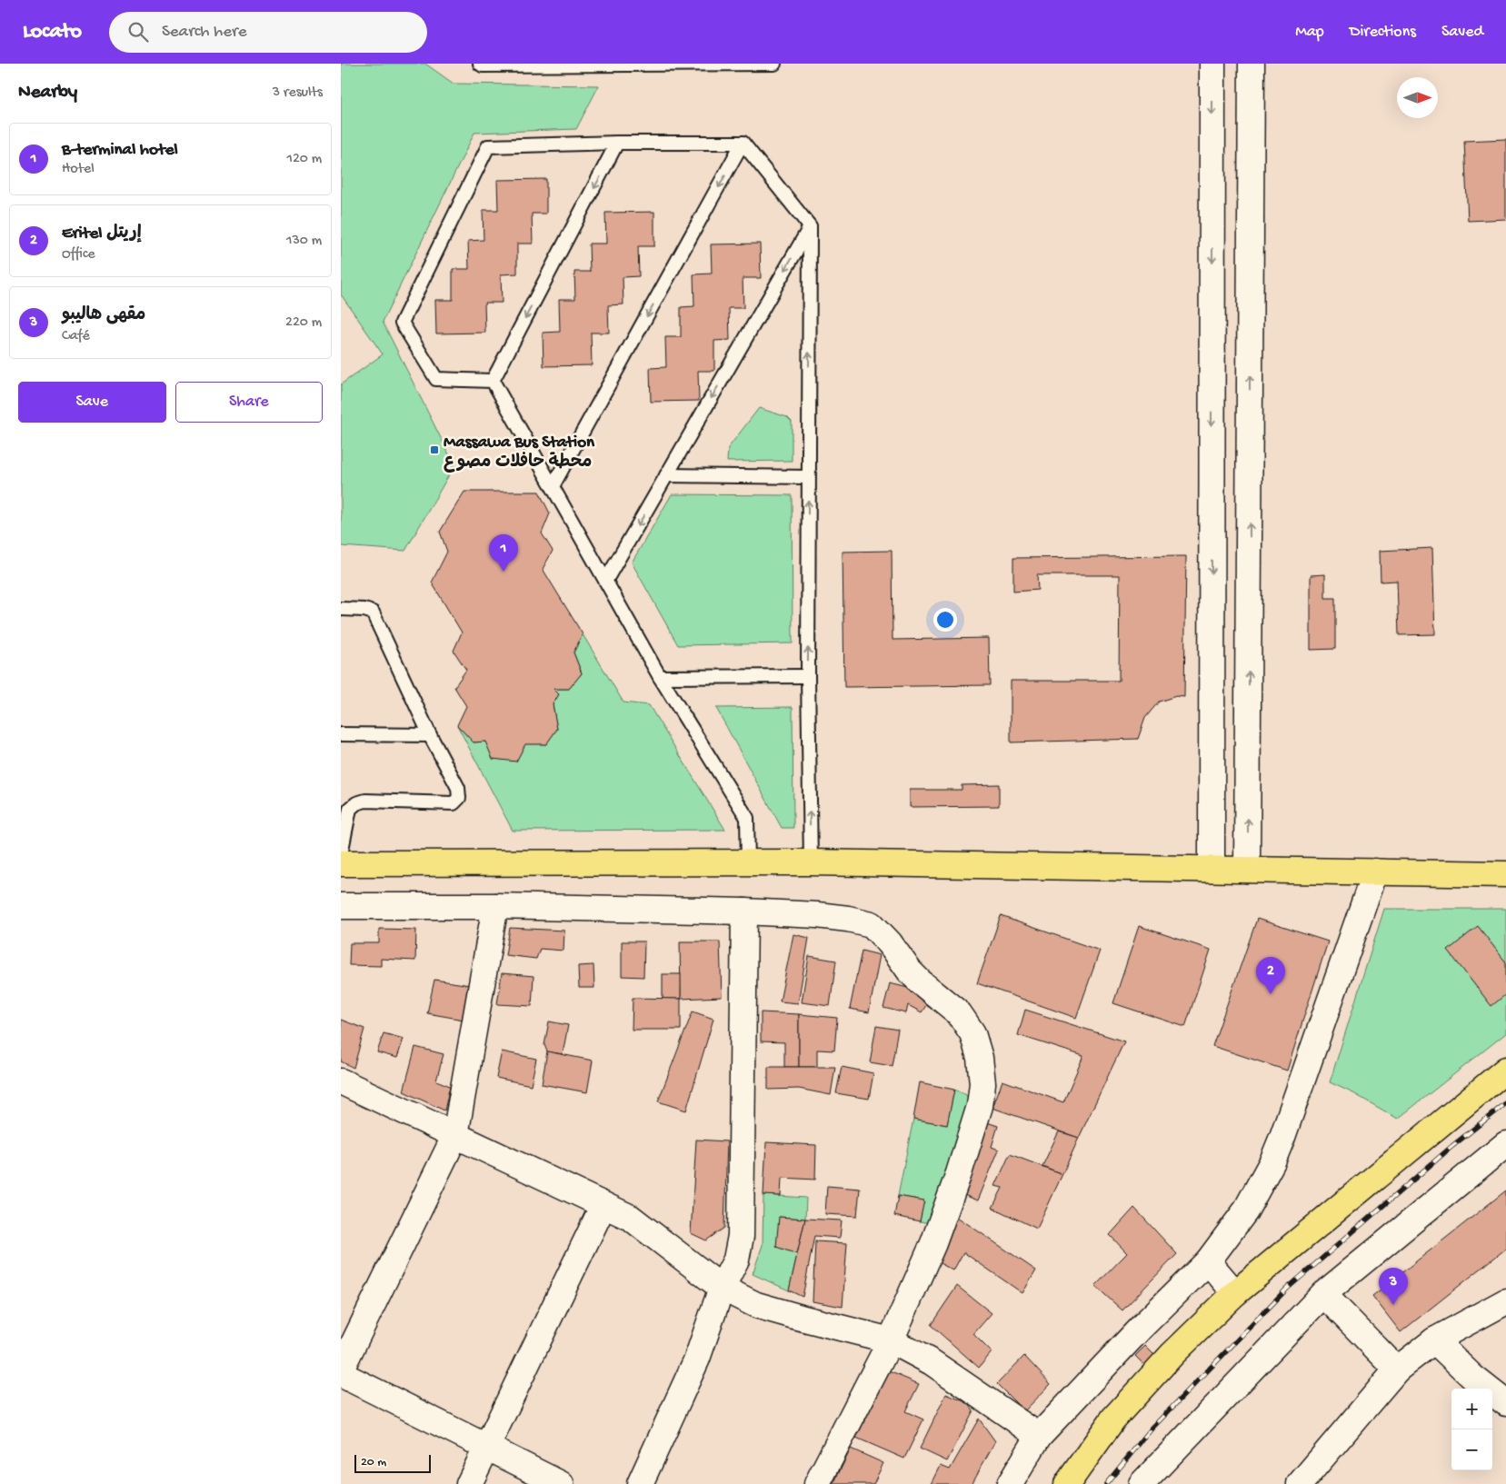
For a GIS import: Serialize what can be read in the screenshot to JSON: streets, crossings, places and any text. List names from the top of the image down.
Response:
{
  "places": {
    "transit": ["Massawa Bus Station محطة حافلات مصوع"]
  },
  "scale_bar": "20 m",
  "north": "right",
  "page": {
    "header": "Locato",
    "search": "Search here",
    "nav": ["Map", "Directions", "Saved"],
    "heading": ["Nearby", "3 results"],
    "list": [
      {
        "mark": "1",
        "name": "B-terminal hotel",
        "note": "Hotel",
        "value": "120 m"
      },
      {
        "mark": "2",
        "name": "Eritel إريتل",
        "note": "Office",
        "value": "130 m"
      },
      {
        "mark": "3",
        "name": "مقهى هاليبو",
        "note": "Café",
        "value": "220 m"
      }
    ],
    "buttons": ["Save", "Share"],
    "pins": ["1", "2", "3"],
    "map_buttons": ["+", "−"],
    "scale": "20 m"
  }
}
